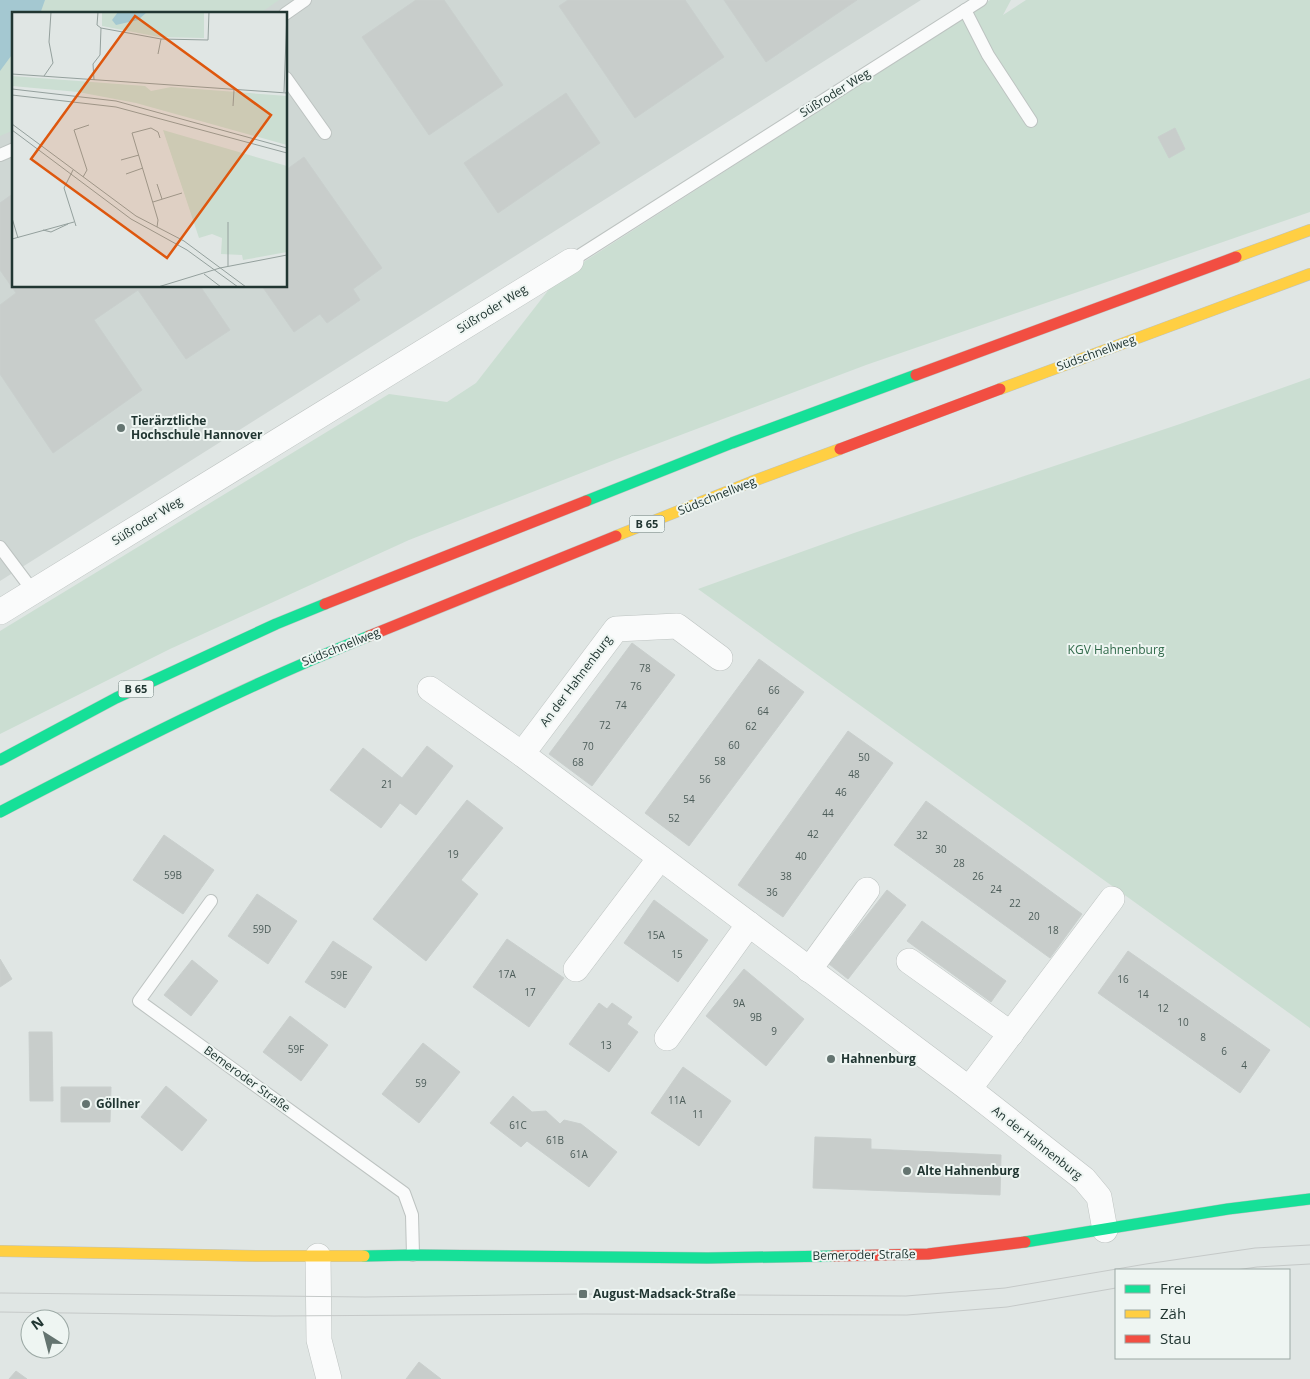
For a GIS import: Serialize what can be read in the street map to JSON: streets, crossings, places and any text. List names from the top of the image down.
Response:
{
  "streets": {
    "main road": ["Südschnellweg", "B 65", "Bemeroder Straße"],
    "street": ["Süßroder Weg", "An der Hahnenburg"]
  },
  "crossings": [
    ["An der Hahnenburg", "Bemeroder Straße"]
  ],
  "parks": ["KGV Hahnenburg"],
  "places": {
    "other": [
      "Tierärztliche Hochschule Hannover",
      "Hahnenburg",
      "Göllner",
      "Alte Hahnenburg"
    ],
    "transit": ["August-Madsack-Straße"]
  },
  "house_numbers": [
    "78",
    "76",
    "66",
    "74",
    "64",
    "72",
    "62",
    "60",
    "70",
    "50",
    "58",
    "68",
    "48",
    "56",
    "21",
    "46",
    "54",
    "44",
    "52",
    "42",
    "32",
    "30",
    "19",
    "40",
    "28",
    "59B",
    "38",
    "26",
    "24",
    "36",
    "22",
    "20",
    "59D",
    "18",
    "15A",
    "15",
    "17A",
    "59E",
    "16",
    "17",
    "14",
    "9A",
    "12",
    "9B",
    "10",
    "9",
    "8",
    "13",
    "59F",
    "6",
    "4",
    "59",
    "11A",
    "11",
    "61C",
    "61B",
    "61A"
  ],
  "legend": ["Frei", "Zäh", "Stau"],
  "north": "top left"
}
